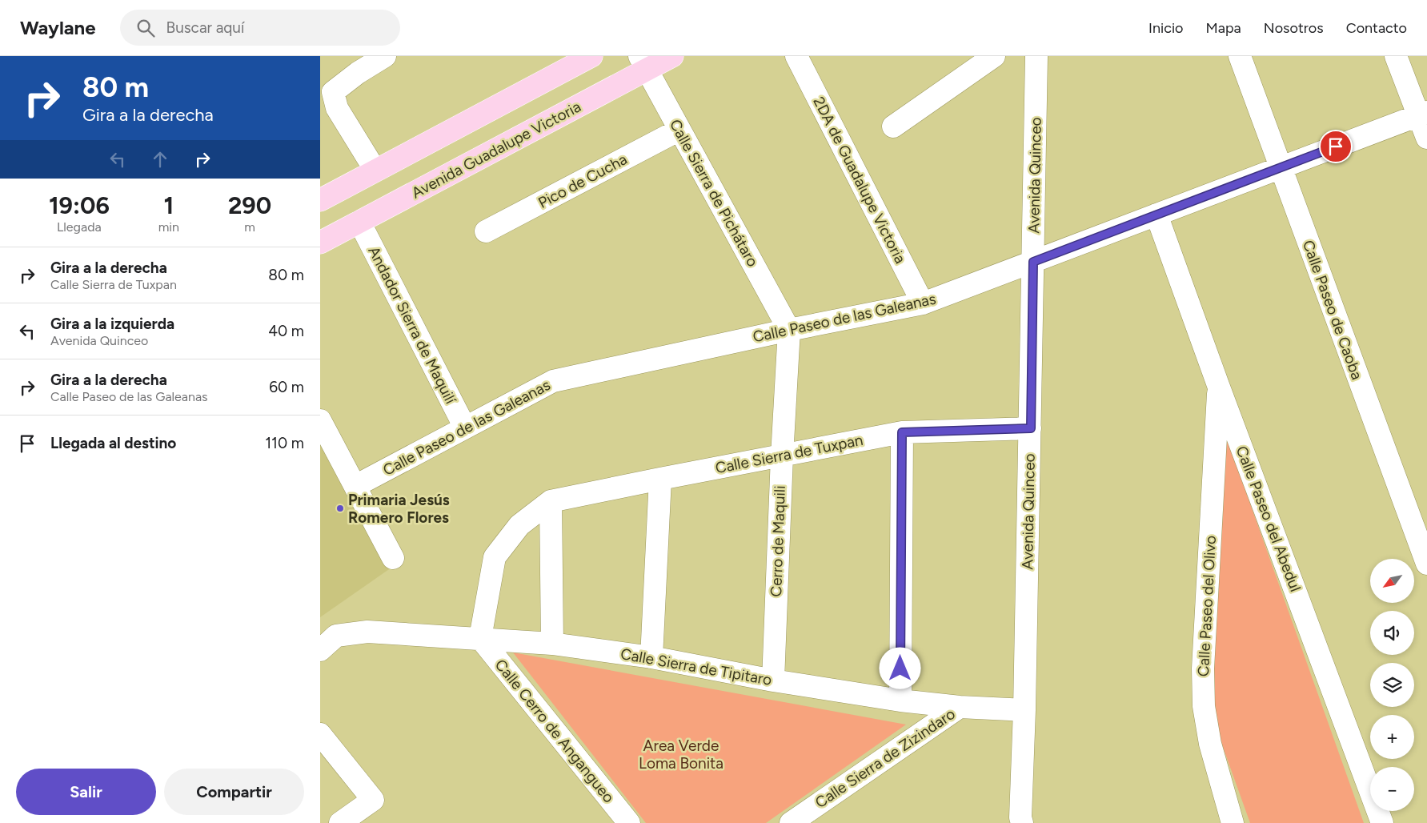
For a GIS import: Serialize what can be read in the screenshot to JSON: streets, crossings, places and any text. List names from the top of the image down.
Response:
{
  "streets": {
    "main road": ["Avenida Guadalupe Victoria"],
    "street": [
      "Avenida Quinceo",
      "2DA de Guadalupe Victoria",
      "Pico de Cucha",
      "Calle Sierra de Pichátaro",
      "Calle Paseo de Caoba",
      "Calle Paseo de las Galeanas",
      "Andador Sierra de Maquilí",
      "Calle Sierra de Tuxpan",
      "Calle Paseo del Abedul",
      "Cerro de Maquili",
      "Calle Paseo del Olivo",
      "Calle Sierra de Tipitaro",
      "Calle Cerro de Angangueo",
      "Calle Sierra de Zizindaro"
    ]
  },
  "crossings": [
    ["Avenida Guadalupe Victoria", "Calle Sierra de Pichátaro"],
    ["Avenida Guadalupe Victoria", "Andador Sierra de Maquilí"],
    ["Avenida Quinceo", "Calle Paseo de las Galeanas"],
    ["Avenida Quinceo", "Calle Sierra de Tuxpan"],
    ["Avenida Quinceo", "Calle Sierra de Tipitaro"],
    ["2DA de Guadalupe Victoria", "Calle Paseo de las Galeanas"],
    ["Pico de Cucha", "Calle Sierra de Pichátaro"],
    ["Calle Sierra de Pichátaro", "Calle Paseo de las Galeanas"],
    ["Calle Sierra de Pichátaro", "Cerro de Maquili"],
    ["Calle Paseo de Caoba", "Calle Paseo de las Galeanas"],
    ["Calle Paseo de las Galeanas", "Andador Sierra de Maquilí"],
    ["Calle Paseo de las Galeanas", "Calle Paseo del Abedul"],
    ["Calle Paseo de las Galeanas", "Cerro de Maquili"],
    ["Calle Sierra de Tuxpan", "Cerro de Maquili"],
    ["Calle Paseo del Abedul", "Calle Paseo del Olivo"],
    ["Cerro de Maquili", "Calle Sierra de Tipitaro"],
    ["Calle Sierra de Tipitaro", "Calle Cerro de Angangueo"],
    ["Calle Sierra de Tipitaro", "Calle Sierra de Zizindaro"]
  ],
  "parks": ["Area Verde Loma Bonita"],
  "places": ["Primaria Jesús Romero Flores"],
  "north": "bottom left",
  "page": {
    "header": "Waylane",
    "search": "Buscar aquí",
    "nav": [
      "Inicio",
      "Mapa",
      "Nosotros",
      "Contacto"
    ],
    "turn": ["80 m", "Gira a la derecha"],
    "eta": [
      "19:06",
      "Llegada",
      "1",
      "min",
      "290",
      "m"
    ],
    "list": [
      {
        "name": "Gira a la derecha",
        "note": "Calle Sierra de Tuxpan",
        "value": "80 m"
      },
      {
        "name": "Gira a la izquierda",
        "note": "Avenida Quinceo",
        "value": "40 m"
      },
      {
        "name": "Gira a la derecha",
        "note": "Calle Paseo de las Galeanas",
        "value": "60 m"
      },
      {
        "name": "Llegada al destino",
        "value": "110 m"
      }
    ],
    "map_buttons": ["+", "−"],
    "buttons": ["Salir", "Compartir"]
  }
}
